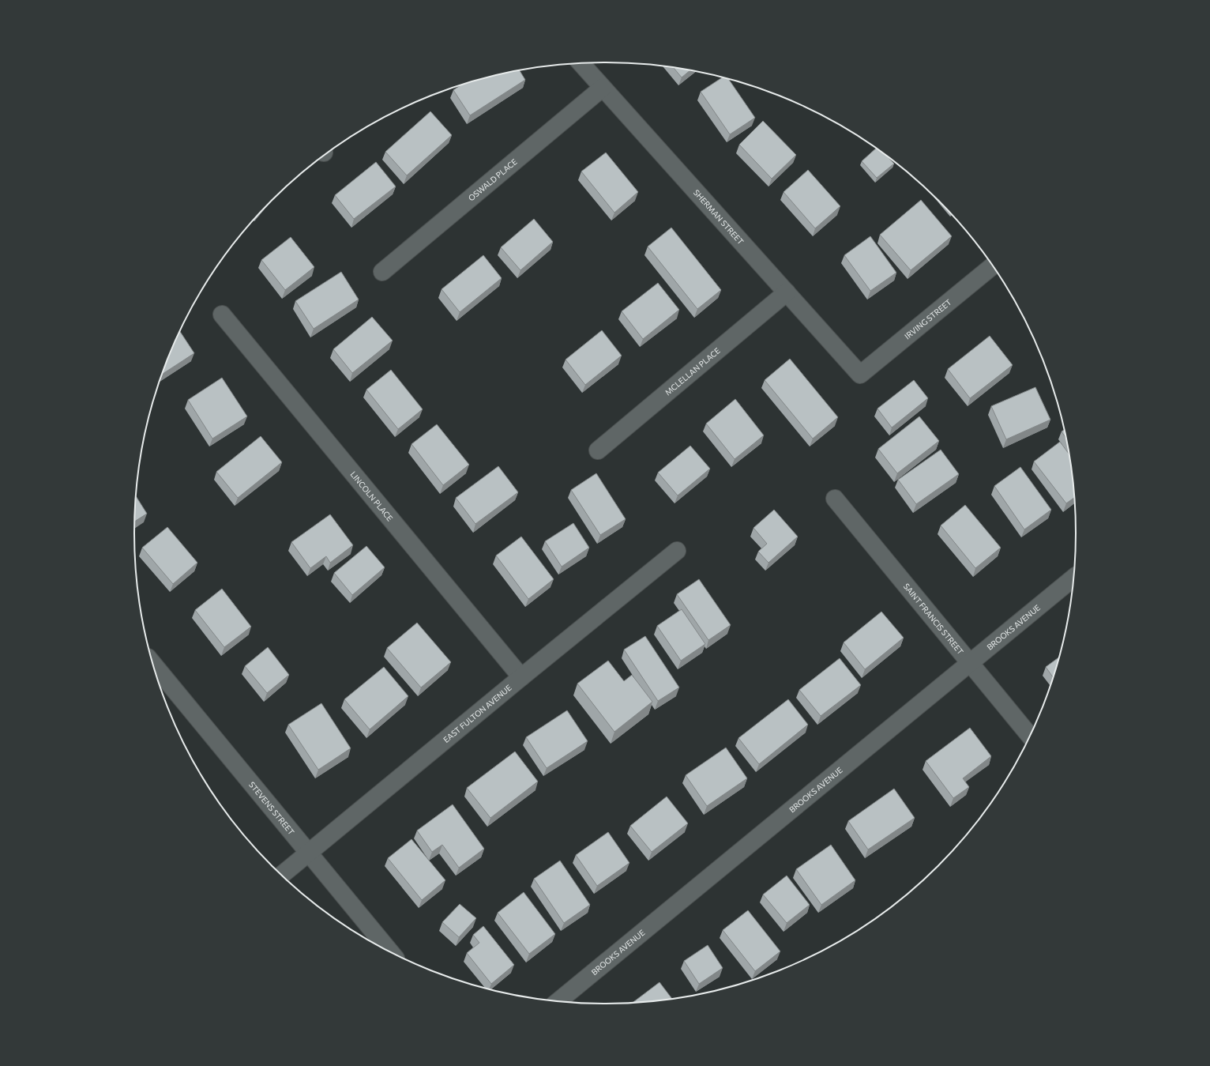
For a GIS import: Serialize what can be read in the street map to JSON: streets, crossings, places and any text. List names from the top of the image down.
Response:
{
  "streets": {
    "street": [
      "OSWALD PLACE",
      "SHERMAN STREET",
      "IRVING STREET",
      "MCLELLAN PLACE",
      "LINCOLN PLACE",
      "SAINT FRANCIS STREET",
      "BROOKS AVENUE",
      "EAST FULTON AVENUE",
      "STEVENS STREET"
    ]
  },
  "crossings": [
    ["OSWALD PLACE", "SHERMAN STREET"],
    ["SHERMAN STREET", "IRVING STREET"],
    ["SHERMAN STREET", "MCLELLAN PLACE"],
    ["LINCOLN PLACE", "EAST FULTON AVENUE"],
    ["SAINT FRANCIS STREET", "BROOKS AVENUE"],
    ["EAST FULTON AVENUE", "STEVENS STREET"]
  ]
}
